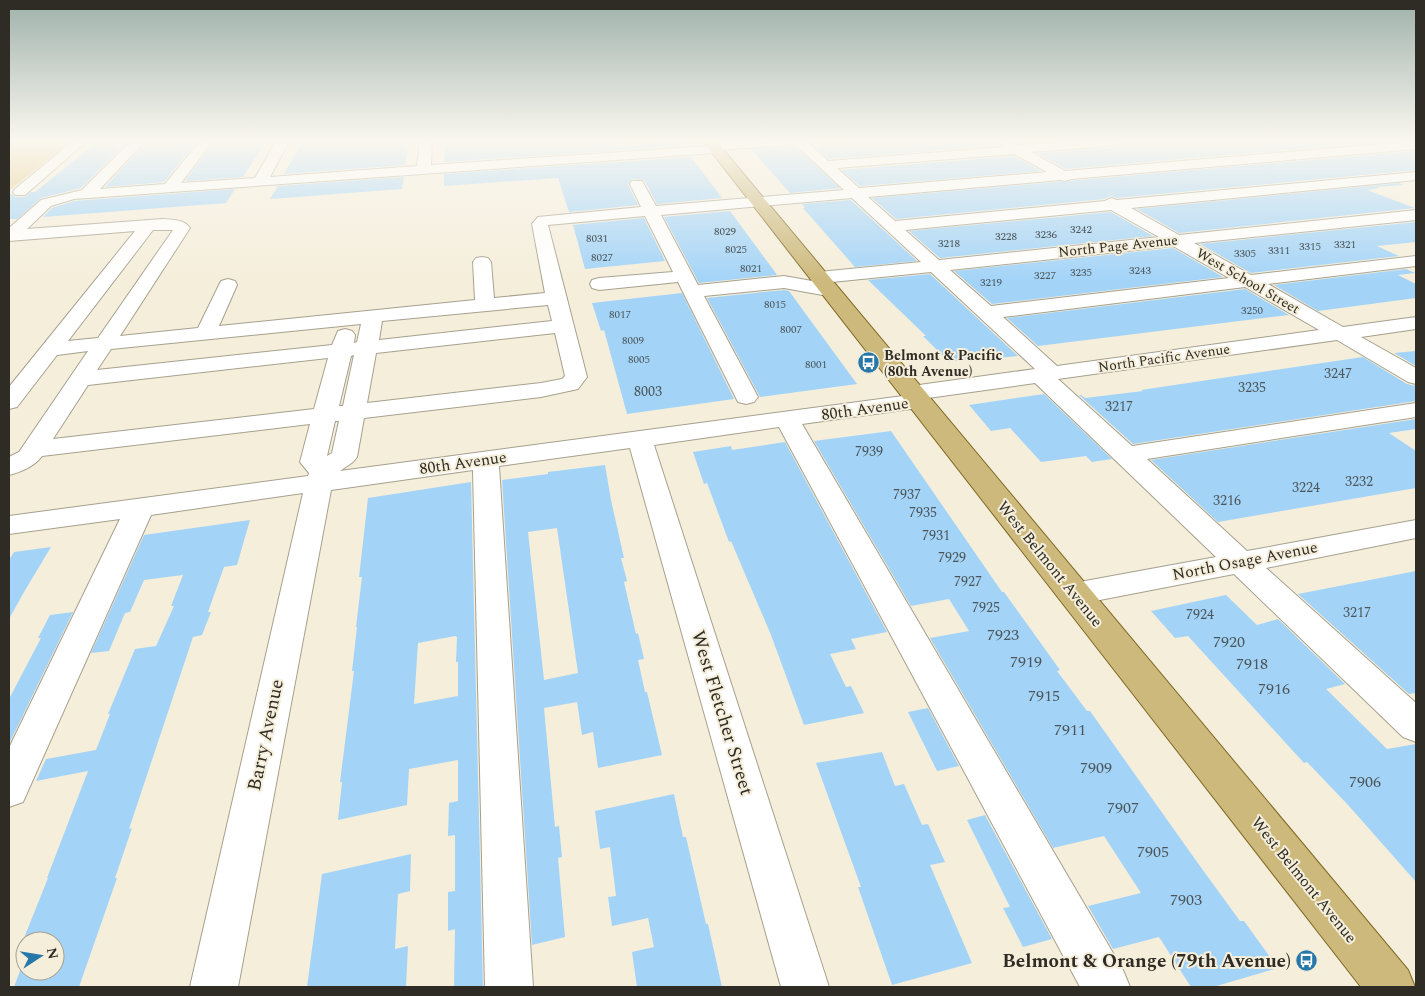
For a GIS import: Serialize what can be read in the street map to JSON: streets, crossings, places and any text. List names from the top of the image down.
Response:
{
  "streets": {
    "main road": ["West Belmont Avenue"],
    "street": [
      "North Page Avenue",
      "West School Street",
      "North Pacific Avenue",
      "80th Avenue",
      "North Osage Avenue",
      "West Fletcher Street",
      "Barry Avenue"
    ]
  },
  "crossings": [
    ["North Page Avenue", "West School Street"],
    ["North Page Avenue", "West Belmont Avenue"],
    ["West School Street", "North Pacific Avenue"],
    ["North Pacific Avenue", "80th Avenue"],
    ["North Pacific Avenue", "West Belmont Avenue"],
    ["80th Avenue", "West Belmont Avenue"],
    ["80th Avenue", "West Fletcher Street"],
    ["80th Avenue", "Barry Avenue"],
    ["North Osage Avenue", "West Belmont Avenue"]
  ],
  "places": {
    "bus stop": ["Belmont & Pacific (80th Avenue)", "Belmont & Orange (79th Avenue)"]
  },
  "house_numbers": [
    "3242",
    "8029",
    "3236",
    "3228",
    "8031",
    "3218",
    "3321",
    "3315",
    "8025",
    "3311",
    "3305",
    "8027",
    "8021",
    "3243",
    "3235",
    "3227",
    "3219",
    "8015",
    "3250",
    "8017",
    "8007",
    "8009",
    "8005",
    "8001",
    "3247",
    "3235",
    "8003",
    "3217",
    "7939",
    "3232",
    "3224",
    "7937",
    "3216",
    "7935",
    "7931",
    "7929",
    "7927",
    "7925",
    "3217",
    "7924",
    "7923",
    "7920",
    "7919",
    "7918",
    "7916",
    "7915",
    "7911",
    "7909",
    "7906",
    "7907",
    "7905",
    "7903"
  ],
  "north": "right"
}
